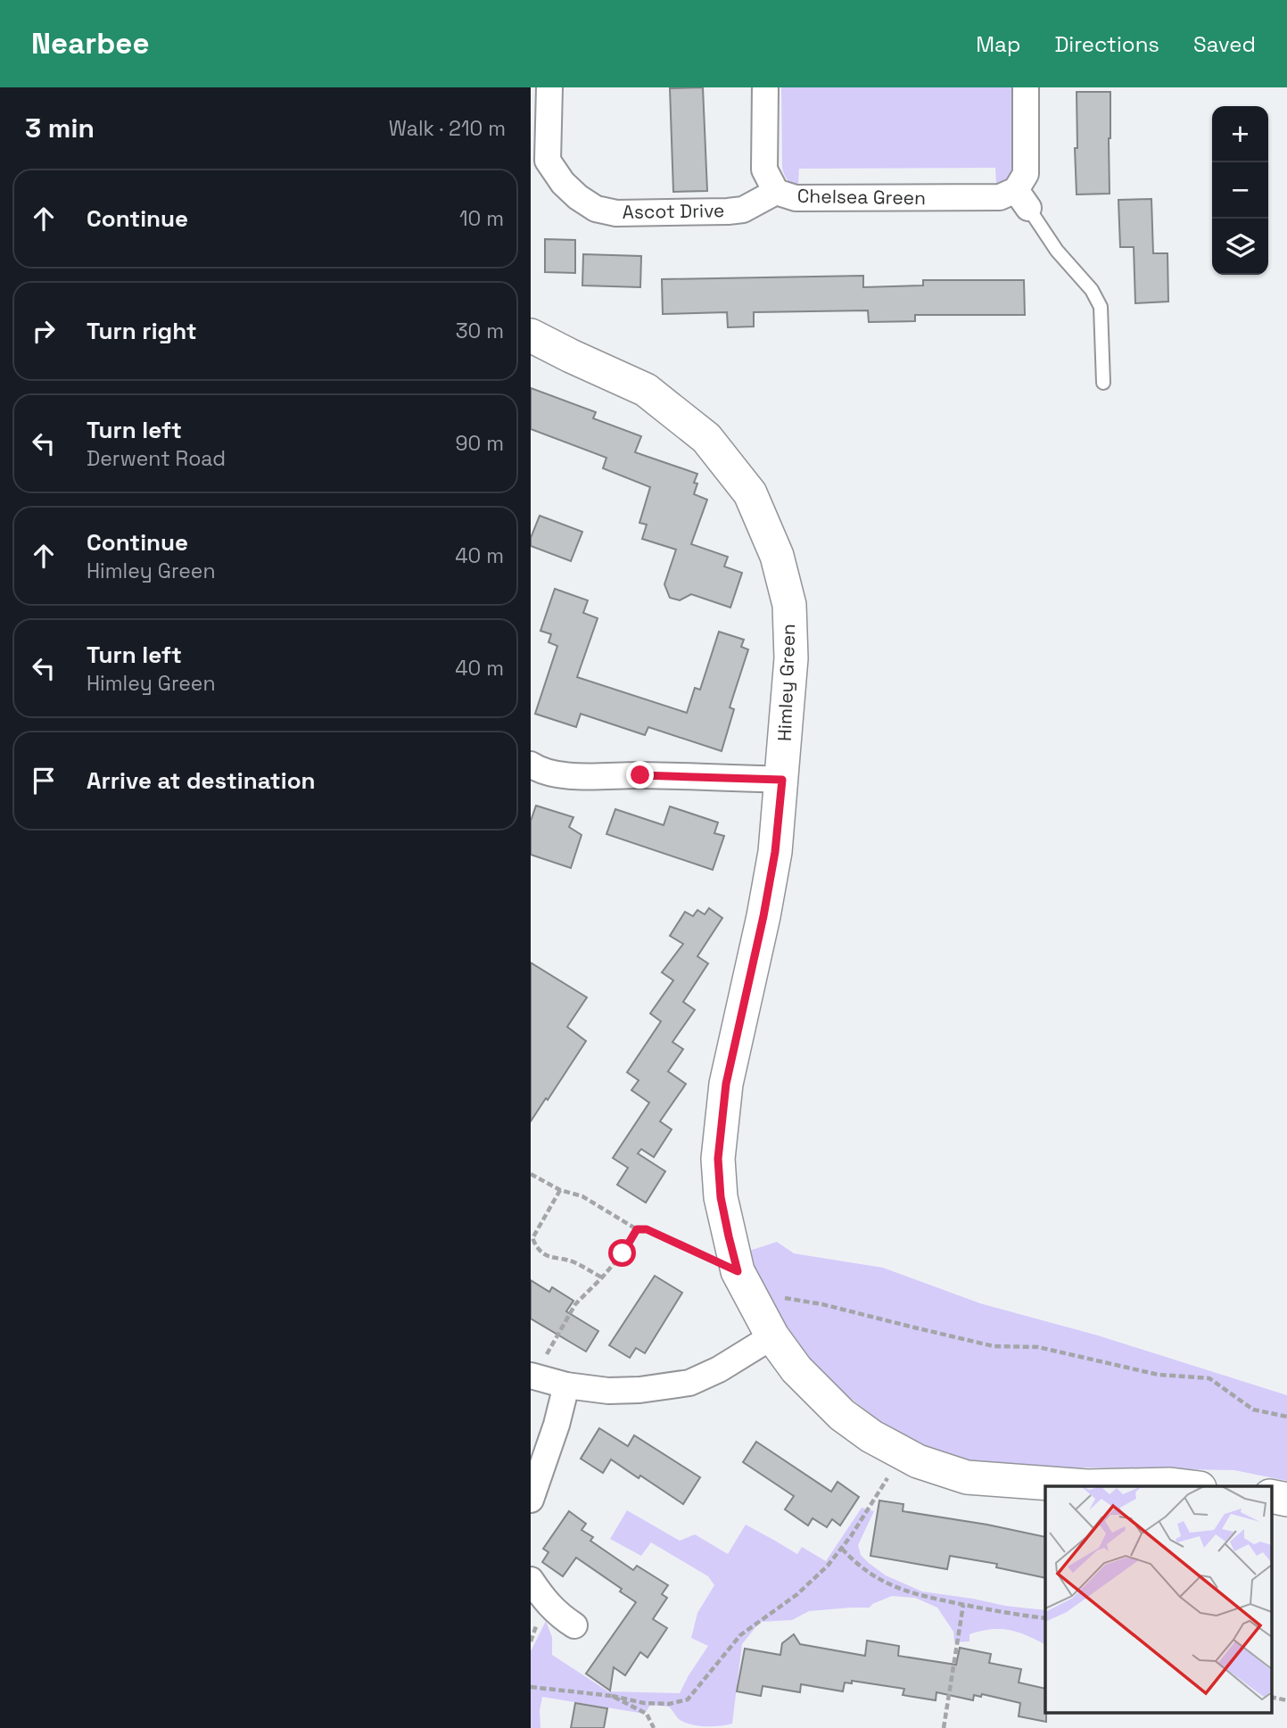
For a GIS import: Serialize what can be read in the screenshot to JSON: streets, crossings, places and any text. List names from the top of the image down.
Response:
{
  "streets": {
    "street": ["Chelsea Green", "Ascot Drive", "Himley Green"]
  },
  "crossings": [
    ["Chelsea Green", "Ascot Drive"]
  ],
  "page": {
    "header": "Nearbee",
    "nav": ["Map", "Directions", "Saved"],
    "heading": ["3 min", "Walk · 210 m"],
    "map_buttons": ["+", "−"],
    "list": [
      ["Continue", "10 m"],
      ["Turn right", "30 m"],
      ["Turn left", "Derwent Road", "90 m"],
      ["Continue", "Himley Green", "40 m"],
      ["Turn left", "Himley Green", "40 m"],
      "Arrive at destination"
    ]
  }
}
